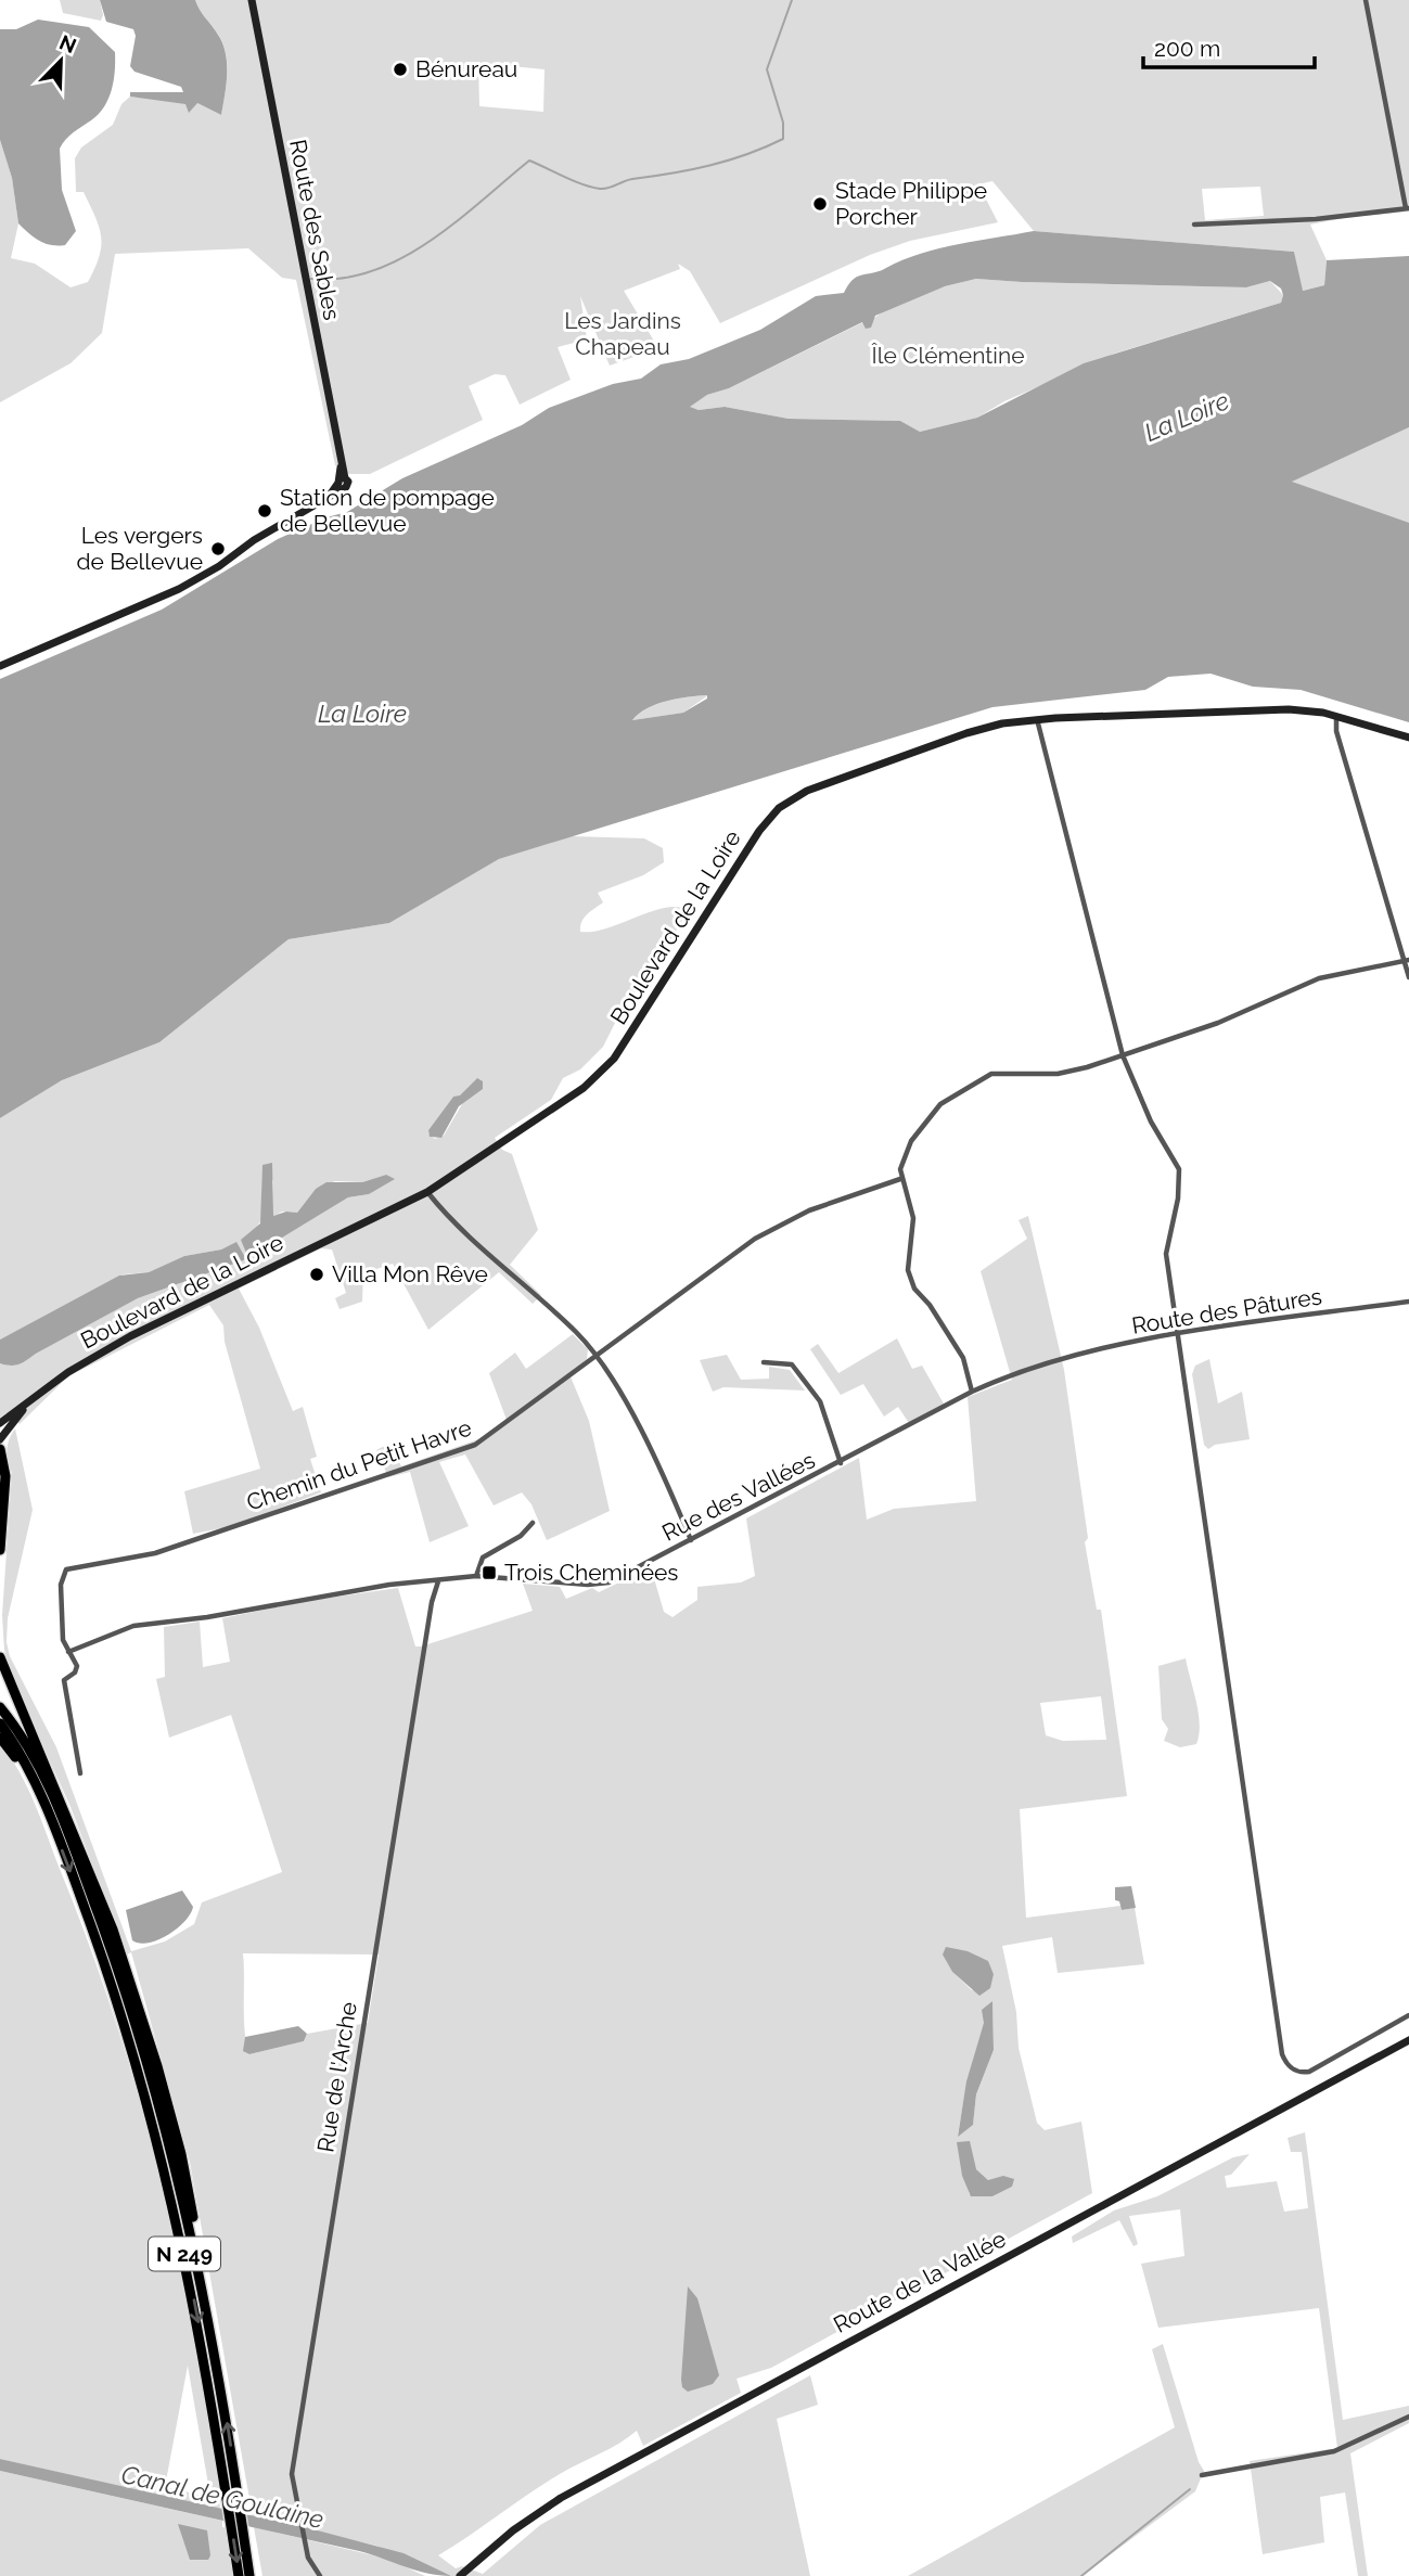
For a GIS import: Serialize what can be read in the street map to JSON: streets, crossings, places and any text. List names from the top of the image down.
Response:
{
  "streets": {
    "highway": ["N 249"],
    "main road": ["Route des Sables", "Boulevard de la Loire", "Route de la Vallée"],
    "street": [
      "Route des Pâtures",
      "Chemin du Petit Havre",
      "Rue des Vallées",
      "Rue de l'Arche"
    ]
  },
  "crossings": [
    ["Route des Pâtures", "Rue des Vallées"],
    ["Chemin du Petit Havre", "Rue des Vallées"],
    ["Rue des Vallées", "Rue de l'Arche"]
  ],
  "water": ["La Loire", "Canal de Goulaine"],
  "parks": ["Les Jardins Chapeau", "Île Clémentine"],
  "places": {
    "other": [
      "Bénureau",
      "Stade Philippe Porcher",
      "Station de pompage de Bellevue",
      "Les vergers de Bellevue",
      "Villa Mon Rêve"
    ],
    "transit": ["Trois Cheminées"]
  },
  "scale_bar": "200 m",
  "north": "top right"
}
